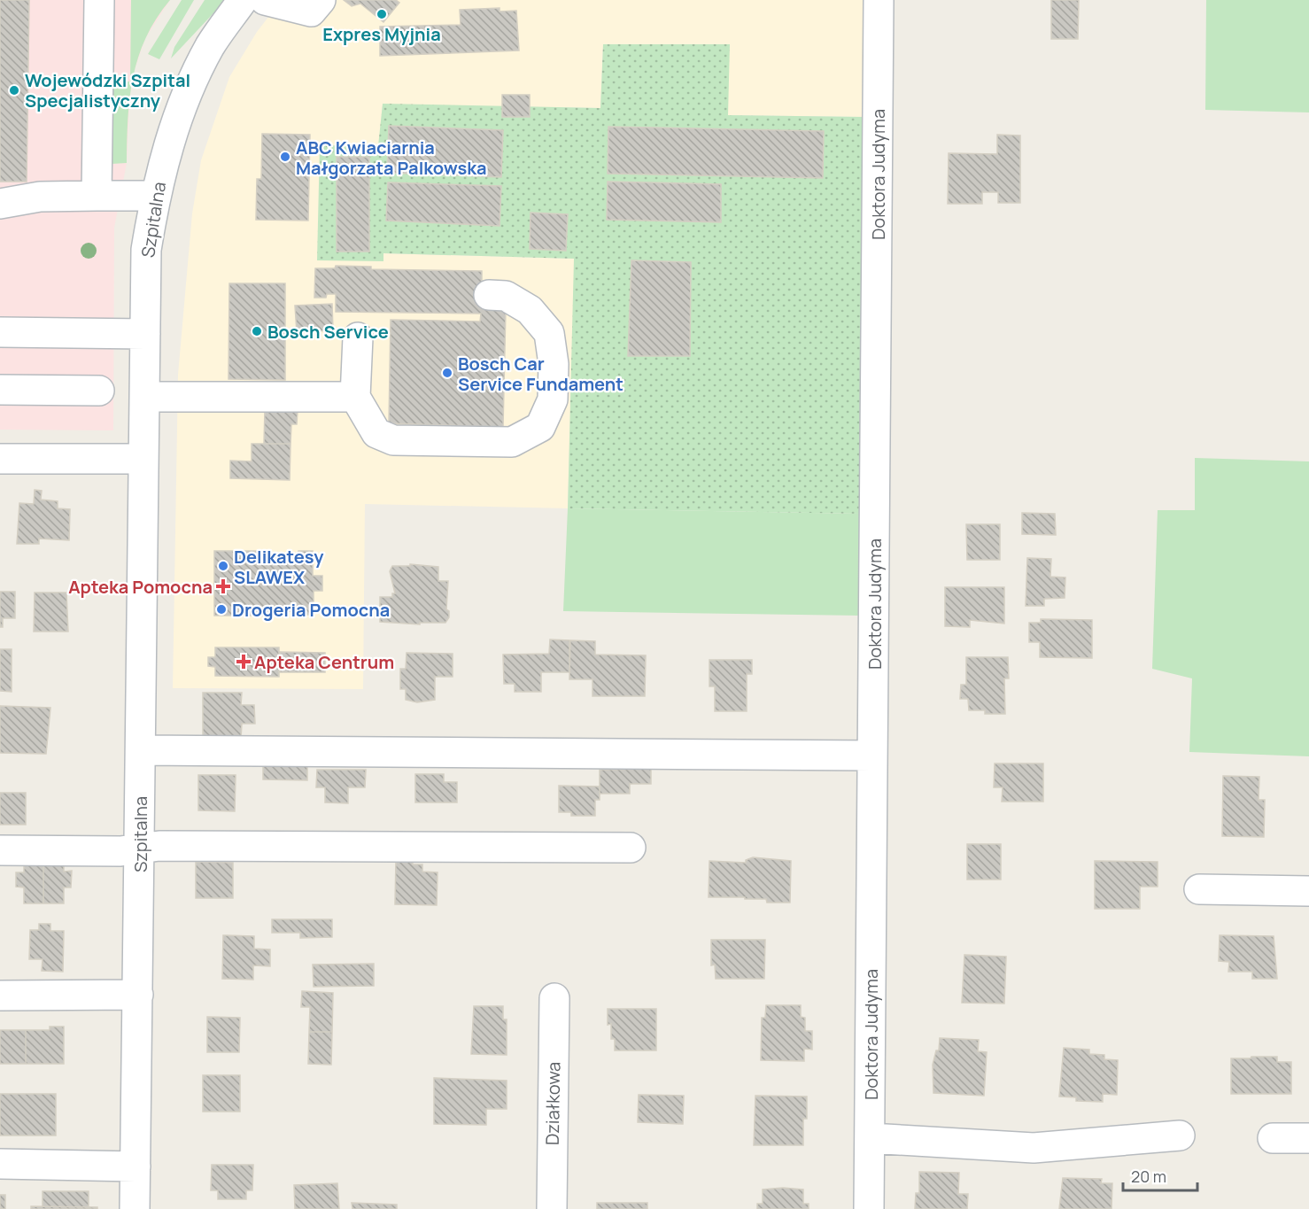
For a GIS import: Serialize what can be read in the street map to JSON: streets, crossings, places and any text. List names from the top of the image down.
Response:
{
  "streets": {
    "street": ["Doktora Judyma", "Szpitalna", "Działkowa"]
  },
  "places": {
    "other": [
      "Expres Myjnia",
      "Wojewódzki Szpital Specjalistyczny",
      "ABC Kwiaciarnia Małgorzata Palkowska",
      "Bosch Service",
      "Bosch Car Service Fundament",
      "Delikatesy SLAWEX",
      "Drogeria Pomocna"
    ],
    "health": ["Apteka Pomocna", "Apteka Centrum"]
  },
  "scale_bar": "20 m"
}
